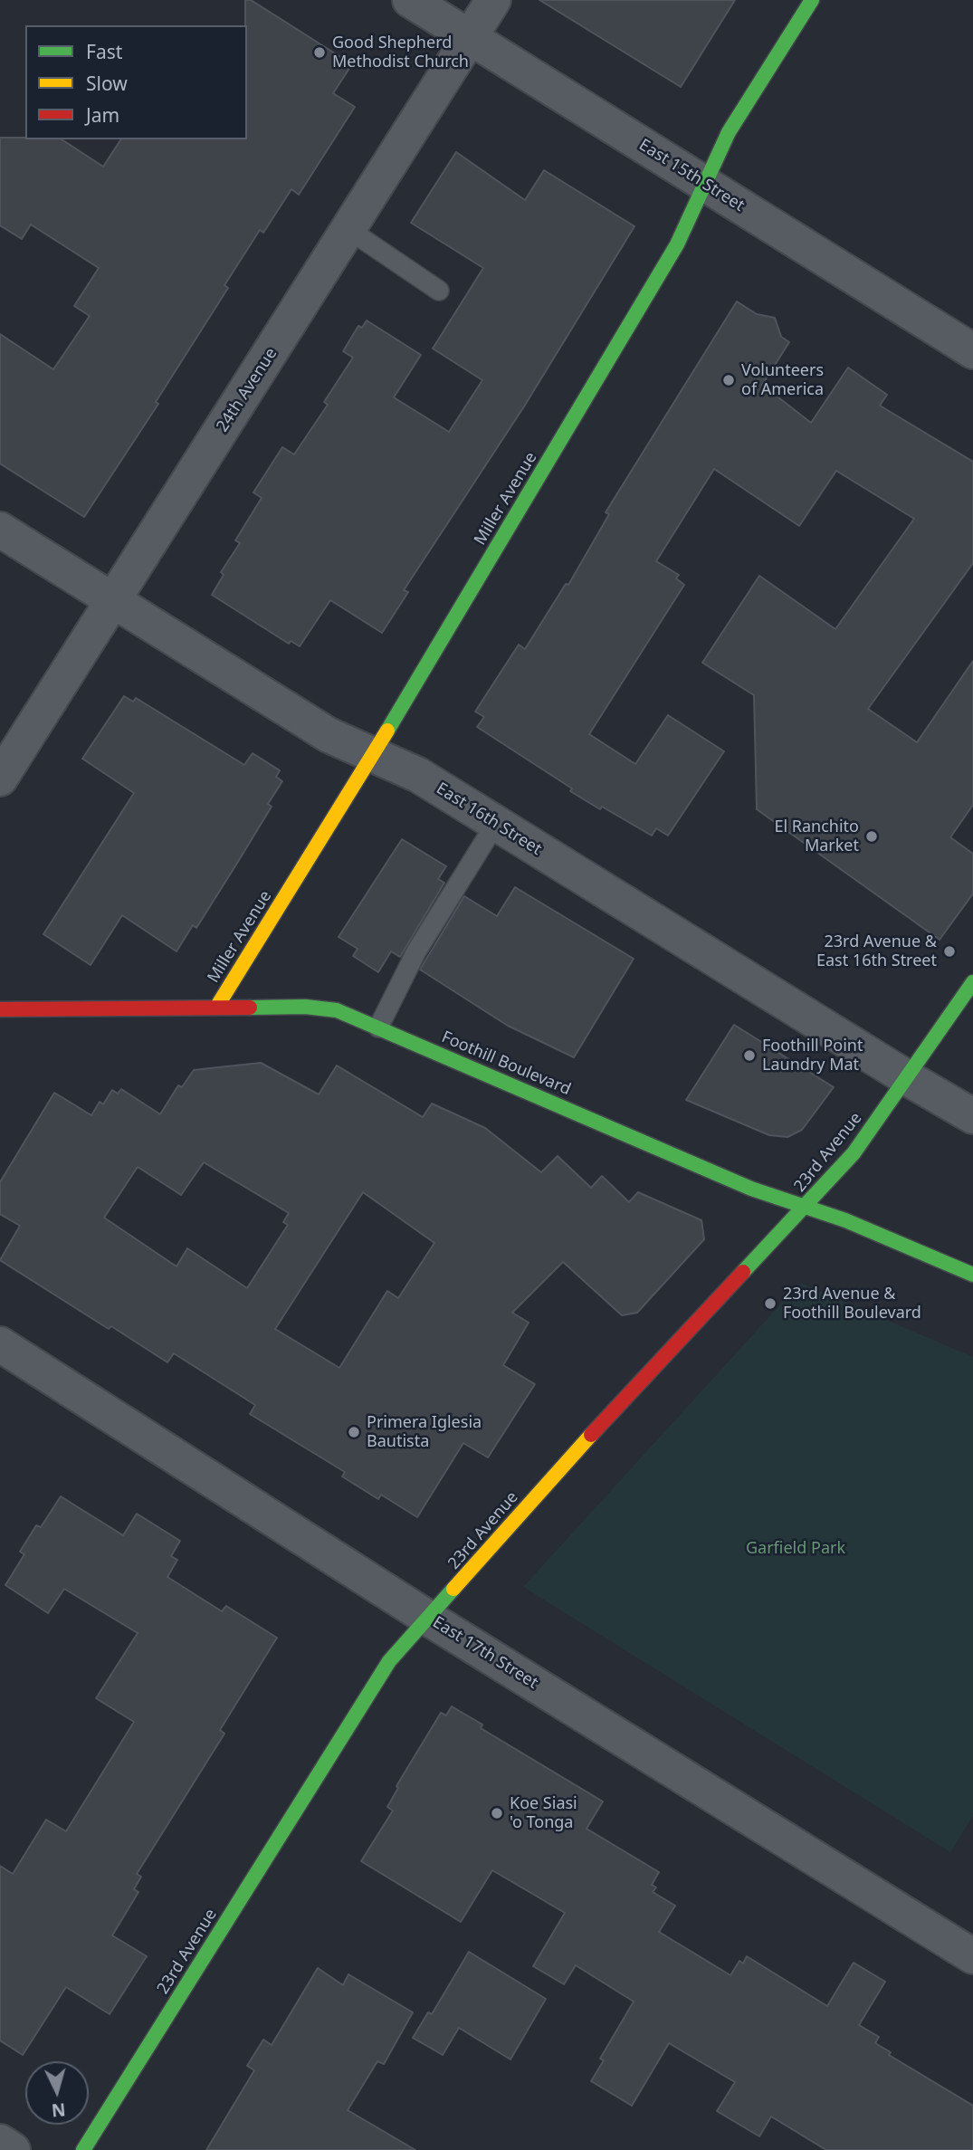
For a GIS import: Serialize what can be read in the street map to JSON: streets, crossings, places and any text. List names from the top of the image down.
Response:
{
  "streets": {
    "street": [
      "East 15th Street",
      "24th Avenue",
      "Miller Avenue",
      "East 16th Street",
      "Foothill Boulevard",
      "23rd Avenue",
      "East 17th Street"
    ]
  },
  "crossings": [
    ["East 15th Street", "24th Avenue"],
    ["East 15th Street", "Miller Avenue"],
    ["24th Avenue", "East 16th Street"],
    ["Miller Avenue", "East 16th Street"],
    ["Miller Avenue", "Foothill Boulevard"],
    ["East 16th Street", "23rd Avenue"],
    ["Foothill Boulevard", "23rd Avenue"],
    ["23rd Avenue", "East 17th Street"]
  ],
  "parks": ["Garfield Park"],
  "places": [
    "Good Shepherd Methodist Church",
    "Volunteers of America",
    "El Ranchito Market",
    "23rd Avenue & East 16th Street",
    "Foothill Point Laundry Mat",
    "23rd Avenue & Foothill Boulevard",
    "Primera Iglesia Bautista",
    "Koe Siasi 'o Tonga"
  ],
  "legend": ["Fast", "Slow", "Jam"],
  "north": "bottom"
}
